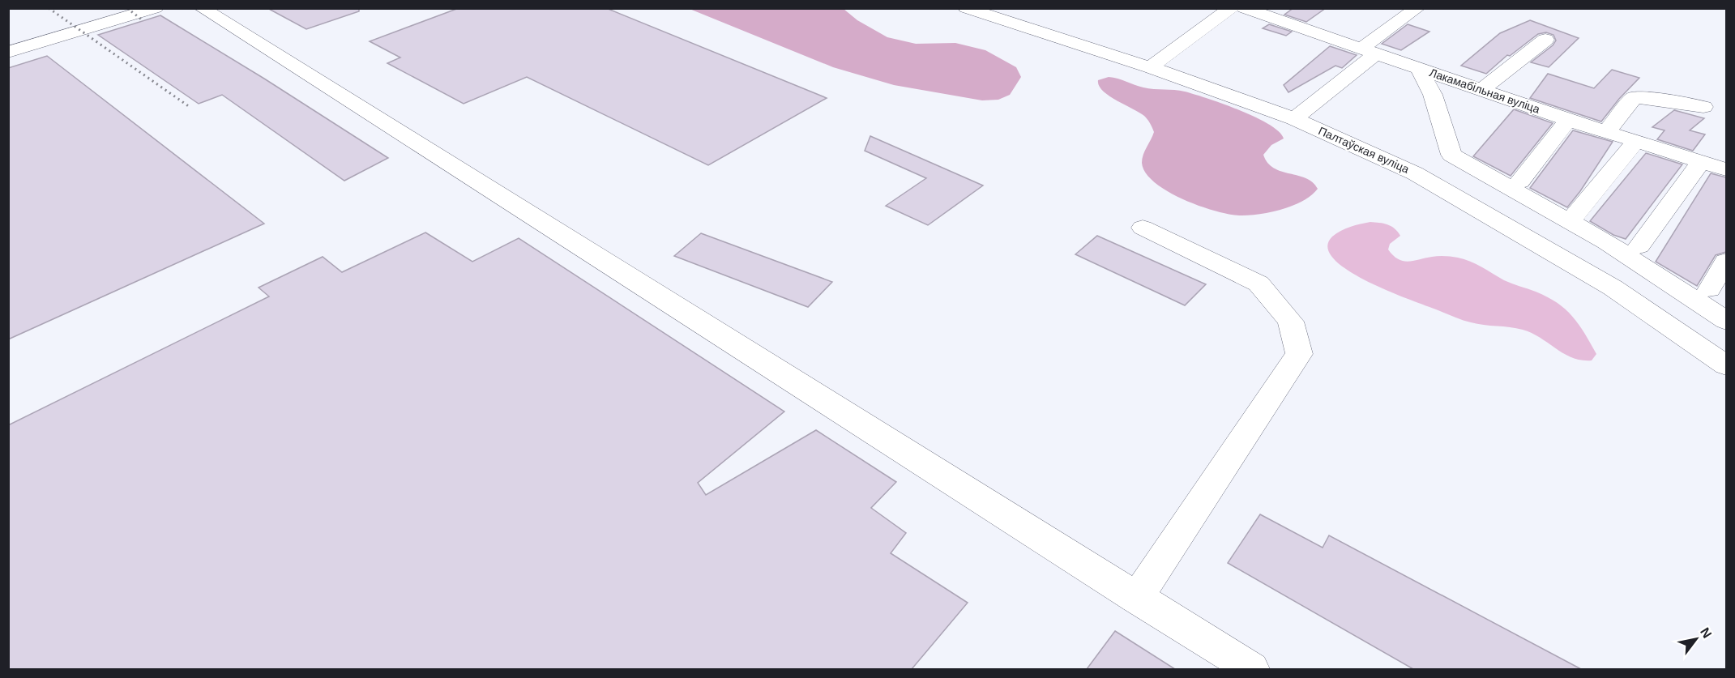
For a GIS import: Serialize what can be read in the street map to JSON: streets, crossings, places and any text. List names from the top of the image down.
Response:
{
  "streets": {
    "street": ["Лакамабільная вуліца", "Палтаўская вуліца"]
  },
  "north": "top right"
}
